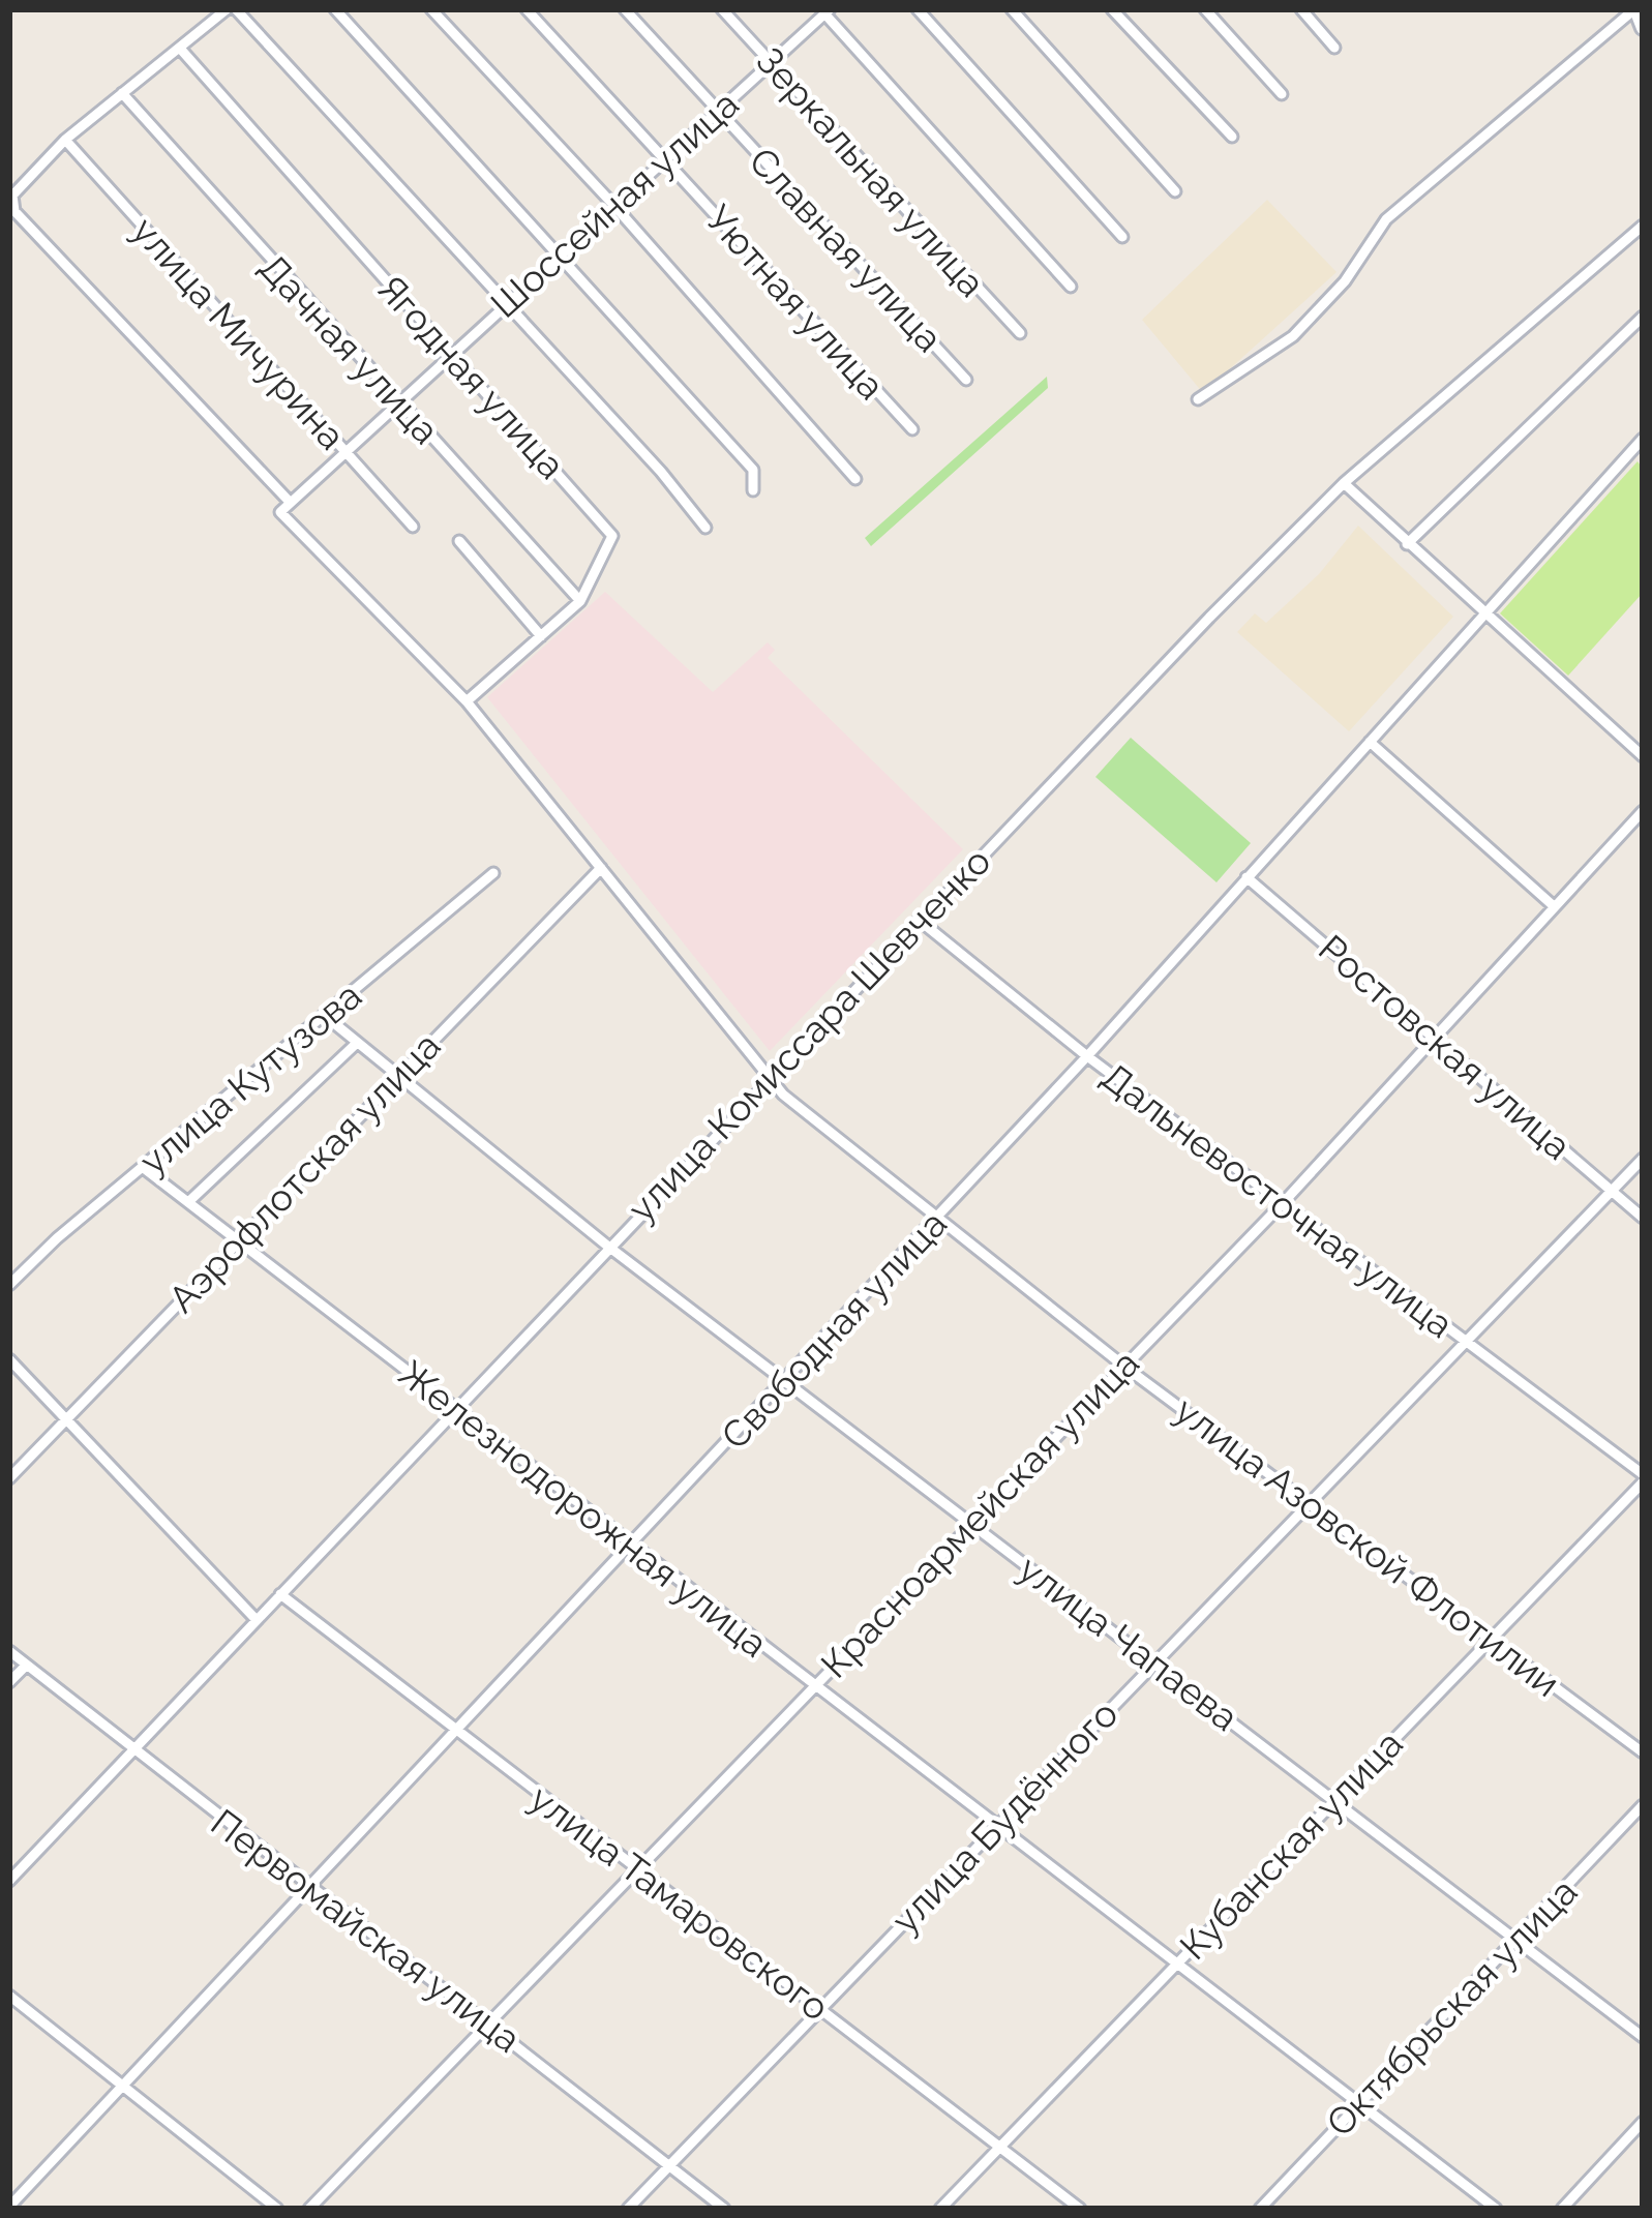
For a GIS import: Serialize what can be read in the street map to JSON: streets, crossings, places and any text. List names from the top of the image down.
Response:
{
  "streets": {
    "street": [
      "Зеркальная улица",
      "Шоссейная улица",
      "Славная улица",
      "Уютная улица",
      "улица Мичурина",
      "Дачная улица",
      "Ягодная улица",
      "улица Комиссара Шевченко",
      "Ростовская улица",
      "улица Кутузова",
      "Аэрофлотская улица",
      "Дальневосточная улица",
      "Свободная улица",
      "Железнодорожная улица",
      "Красноармейская улица",
      "улица Азовской Флотилии",
      "улица Чапаева",
      "улица Будённого",
      "Кубанская улица",
      "улица Тамаровского",
      "Первомайская улица",
      "Октябрьская улица"
    ]
  },
  "crossings": [
    ["Зеркальная улица", "Шоссейная улица"],
    ["Шоссейная улица", "Славная улица"],
    ["Шоссейная улица", "Уютная улица"],
    ["Шоссейная улица", "улица Мичурина"],
    ["Шоссейная улица", "Дачная улица"],
    ["Шоссейная улица", "Ягодная улица"],
    ["Дачная улица", "Ягодная улица"],
    ["Ягодная улица", "улица Азовской Флотилии"],
    ["улица Комиссара Шевченко", "Дальневосточная улица"],
    ["улица Комиссара Шевченко", "Железнодорожная улица"],
    ["улица Комиссара Шевченко", "улица Азовской Флотилии"],
    ["улица Комиссара Шевченко", "улица Чапаева"],
    ["улица Комиссара Шевченко", "улица Тамаровского"],
    ["улица Комиссара Шевченко", "Первомайская улица"],
    ["Ростовская улица", "Свободная улица"],
    ["Ростовская улица", "Красноармейская улица"],
    ["Ростовская улица", "улица Будённого"],
    ["улица Кутузова", "Железнодорожная улица"],
    ["улица Кутузова", "улица Чапаева"],
    ["Аэрофлотская улица", "Железнодорожная улица"],
    ["Аэрофлотская улица", "улица Азовской Флотилии"],
    ["Аэрофлотская улица", "улица Чапаева"],
    ["Дальневосточная улица", "Свободная улица"],
    ["Дальневосточная улица", "Красноармейская улица"],
    ["Дальневосточная улица", "улица Будённого"],
    ["Дальневосточная улица", "Кубанская улица"],
    ["Свободная улица", "Железнодорожная улица"],
    ["Свободная улица", "улица Азовской Флотилии"],
    ["Свободная улица", "улица Чапаева"],
    ["Свободная улица", "улица Тамаровского"],
    ["Свободная улица", "Первомайская улица"],
    ["Железнодорожная улица", "Красноармейская улица"],
    ["Железнодорожная улица", "улица Будённого"],
    ["Железнодорожная улица", "Кубанская улица"],
    ["Железнодорожная улица", "Октябрьская улица"],
    ["Красноармейская улица", "улица Азовской Флотилии"],
    ["Красноармейская улица", "улица Чапаева"],
    ["Красноармейская улица", "улица Тамаровского"],
    ["Красноармейская улица", "Первомайская улица"],
    ["улица Азовской Флотилии", "улица Будённого"],
    ["улица Азовской Флотилии", "Кубанская улица"],
    ["улица Чапаева", "улица Будённого"],
    ["улица Чапаева", "Кубанская улица"],
    ["улица Чапаева", "Октябрьская улица"],
    ["улица Будённого", "улица Тамаровского"],
    ["улица Будённого", "Первомайская улица"],
    ["Кубанская улица", "улица Тамаровского"]
  ]
}
